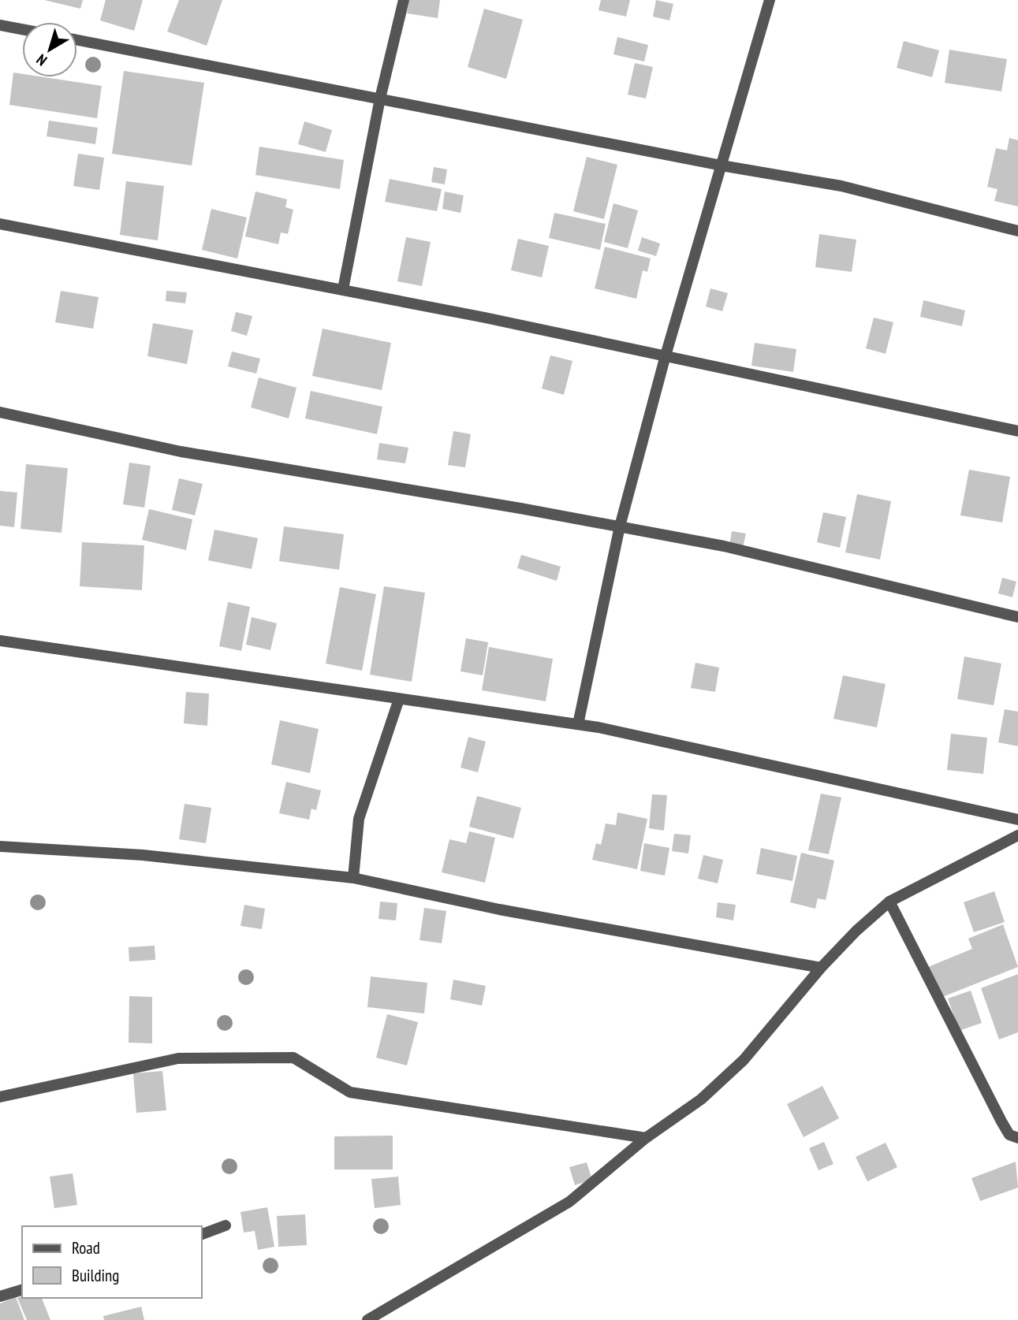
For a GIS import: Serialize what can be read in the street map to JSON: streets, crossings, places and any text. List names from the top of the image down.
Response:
{
  "legend": ["Road", "Building"],
  "north": "bottom left"
}
